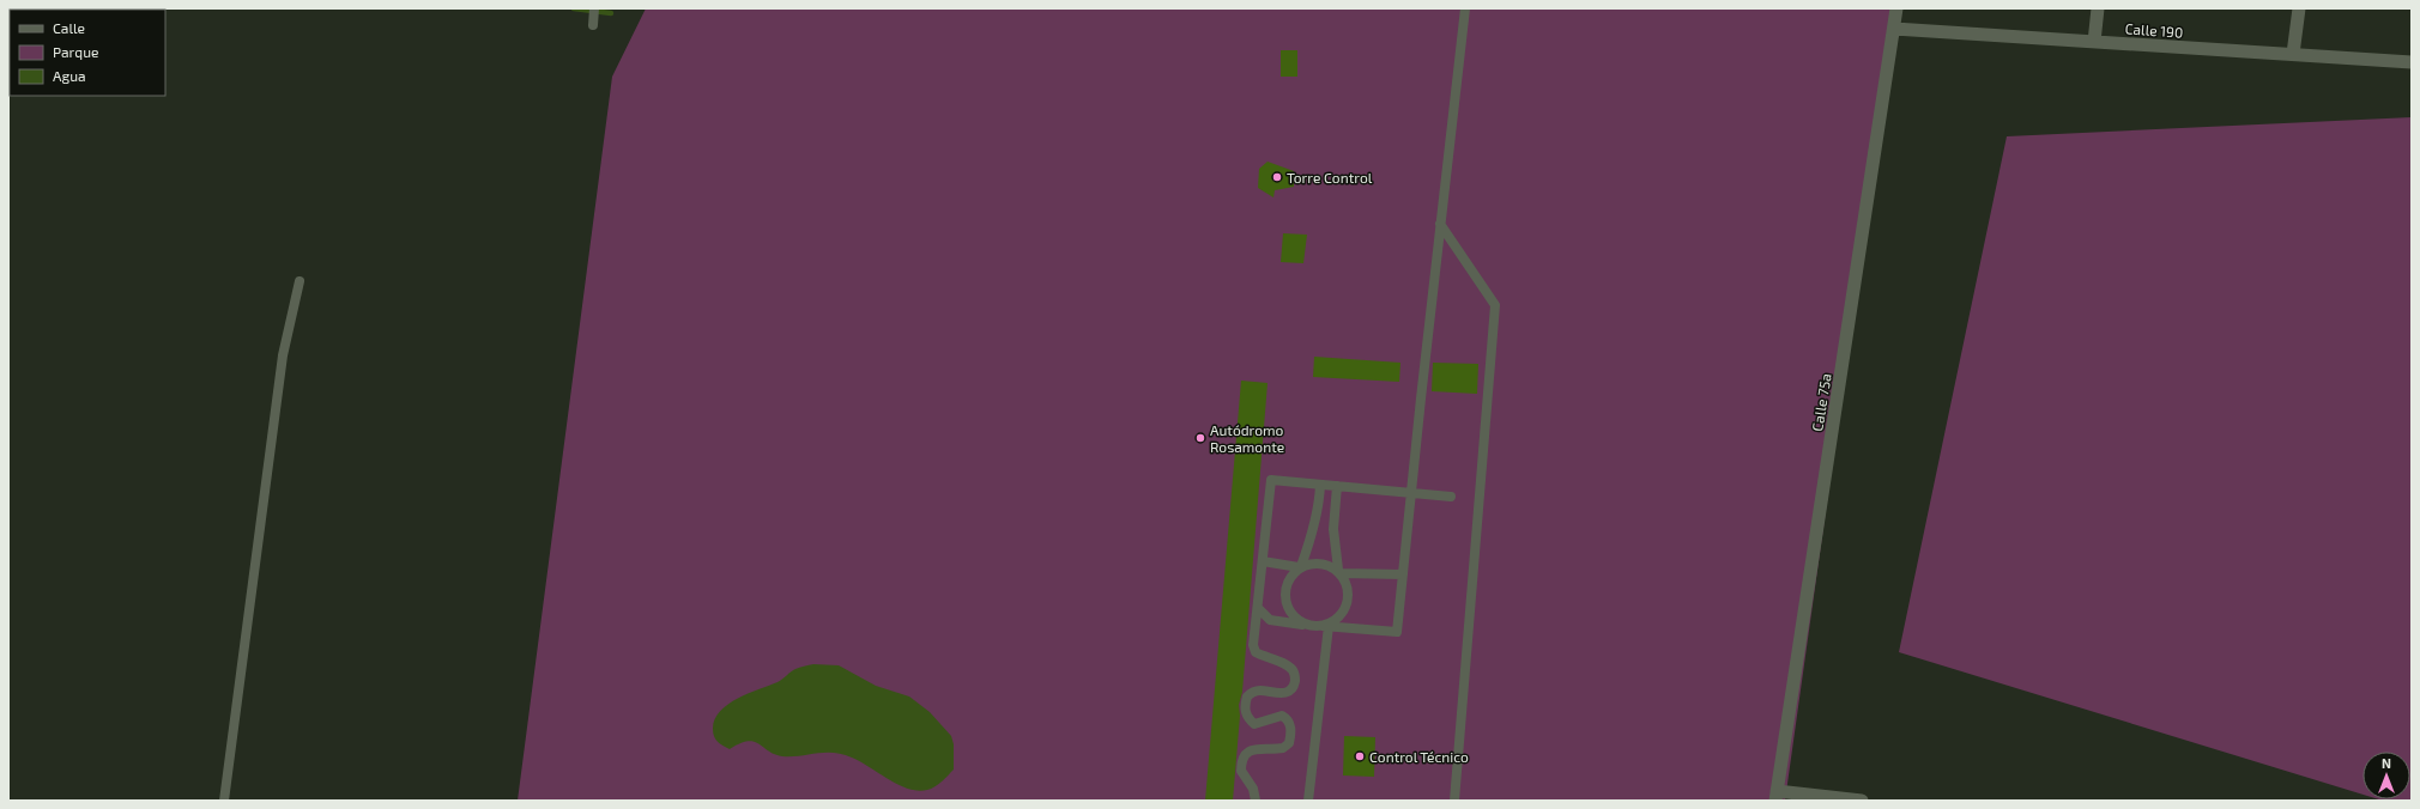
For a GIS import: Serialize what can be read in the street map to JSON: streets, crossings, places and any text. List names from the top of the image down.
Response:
{
  "streets": {
    "street": ["Calle 190", "Calle 75a"]
  },
  "crossings": [
    ["Calle 190", "Calle 75a"]
  ],
  "places": ["Torre Control", "Autódromo Rosamonte", "Control Técnico"],
  "legend": ["Calle", "Parque", "Agua"],
  "north": "top"
}
